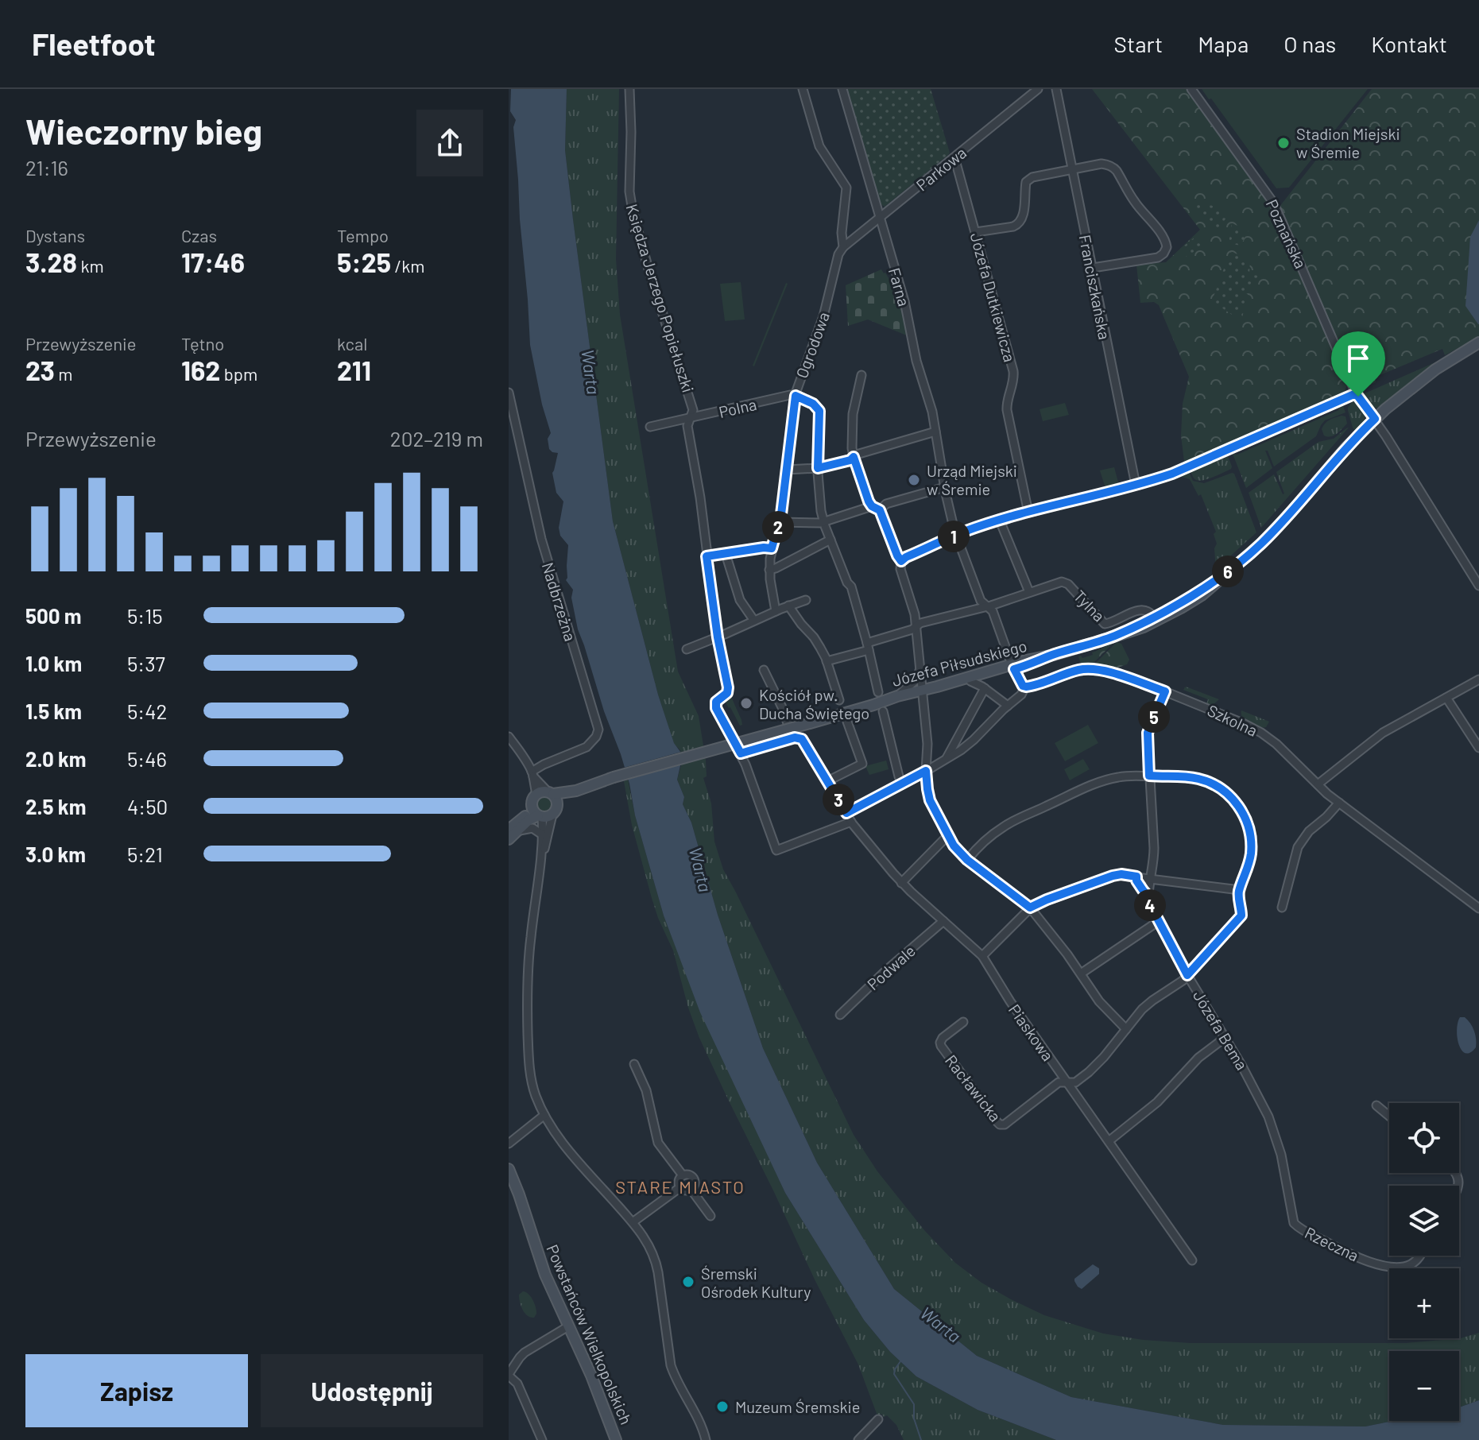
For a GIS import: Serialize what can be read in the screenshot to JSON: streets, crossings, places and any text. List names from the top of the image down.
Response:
{
  "streets": {
    "street": [
      "Parkowa",
      "Poznańska",
      "Farna",
      "Franciszkańska",
      "Józefa Dutkiewicza",
      "Księdza Jerzego Popiełuszki",
      "Ogrodowa",
      "Polna",
      "Nadbrzeżna",
      "Tylna",
      "Józefa Piłsudskiego",
      "Szkolna",
      "Podwale",
      "Józefa Bema",
      "Piaskowa",
      "Racławicka",
      "Rzeczna",
      "Powstańców Wielkopolskich"
    ]
  },
  "crossings": [
    ["Parkowa", "Farna"],
    ["Parkowa", "Józefa Dutkiewicza"],
    ["Parkowa", "Ogrodowa"],
    ["Poznańska", "Józefa Piłsudskiego"],
    ["Farna", "Tylna"],
    ["Księdza Jerzego Popiełuszki", "Polna"],
    ["Ogrodowa", "Polna"],
    ["Tylna", "Józefa Piłsudskiego"],
    ["Podwale", "Piaskowa"],
    ["Józefa Bema", "Rzeczna"],
    ["Piaskowa", "Racławicka"]
  ],
  "districts": ["STARE MIASTO"],
  "water": ["Warta"],
  "places": [
    "Stadion Miejski w Śremie",
    "Urząd Miejski w Śremie",
    "Kościół pw. Ducha Świętego",
    "Śremski Ośrodek Kultury",
    "Muzeum Śremskie"
  ],
  "page": {
    "header": "Fleetfoot",
    "nav": [
      "Start",
      "Mapa",
      "O nas",
      "Kontakt"
    ],
    "heading": ["Wieczorny bieg", "21:16"],
    "stats": [
      ["Dystans", "3.28 km"],
      ["Czas", "17:46"],
      ["Tempo", "5:25 /km"],
      ["Przewyższenie", "23 m"],
      ["Tętno", "162 bpm"],
      ["kcal", "211"]
    ],
    "chart": ["Przewyższenie", "202–219 m"],
    "pins": [
      "2",
      "1",
      "6",
      "5",
      "3",
      "4"
    ],
    "list": [
      {
        "name": "500 m",
        "note": "5:15"
      },
      {
        "name": "1.0 km",
        "note": "5:37"
      },
      {
        "name": "1.5 km",
        "note": "5:42"
      },
      {
        "name": "2.0 km",
        "note": "5:46"
      },
      {
        "name": "2.5 km",
        "note": "4:50"
      },
      {
        "name": "3.0 km",
        "note": "5:21"
      }
    ],
    "map_buttons": ["+", "−"],
    "buttons": ["Zapisz", "Udostępnij"]
  }
}
